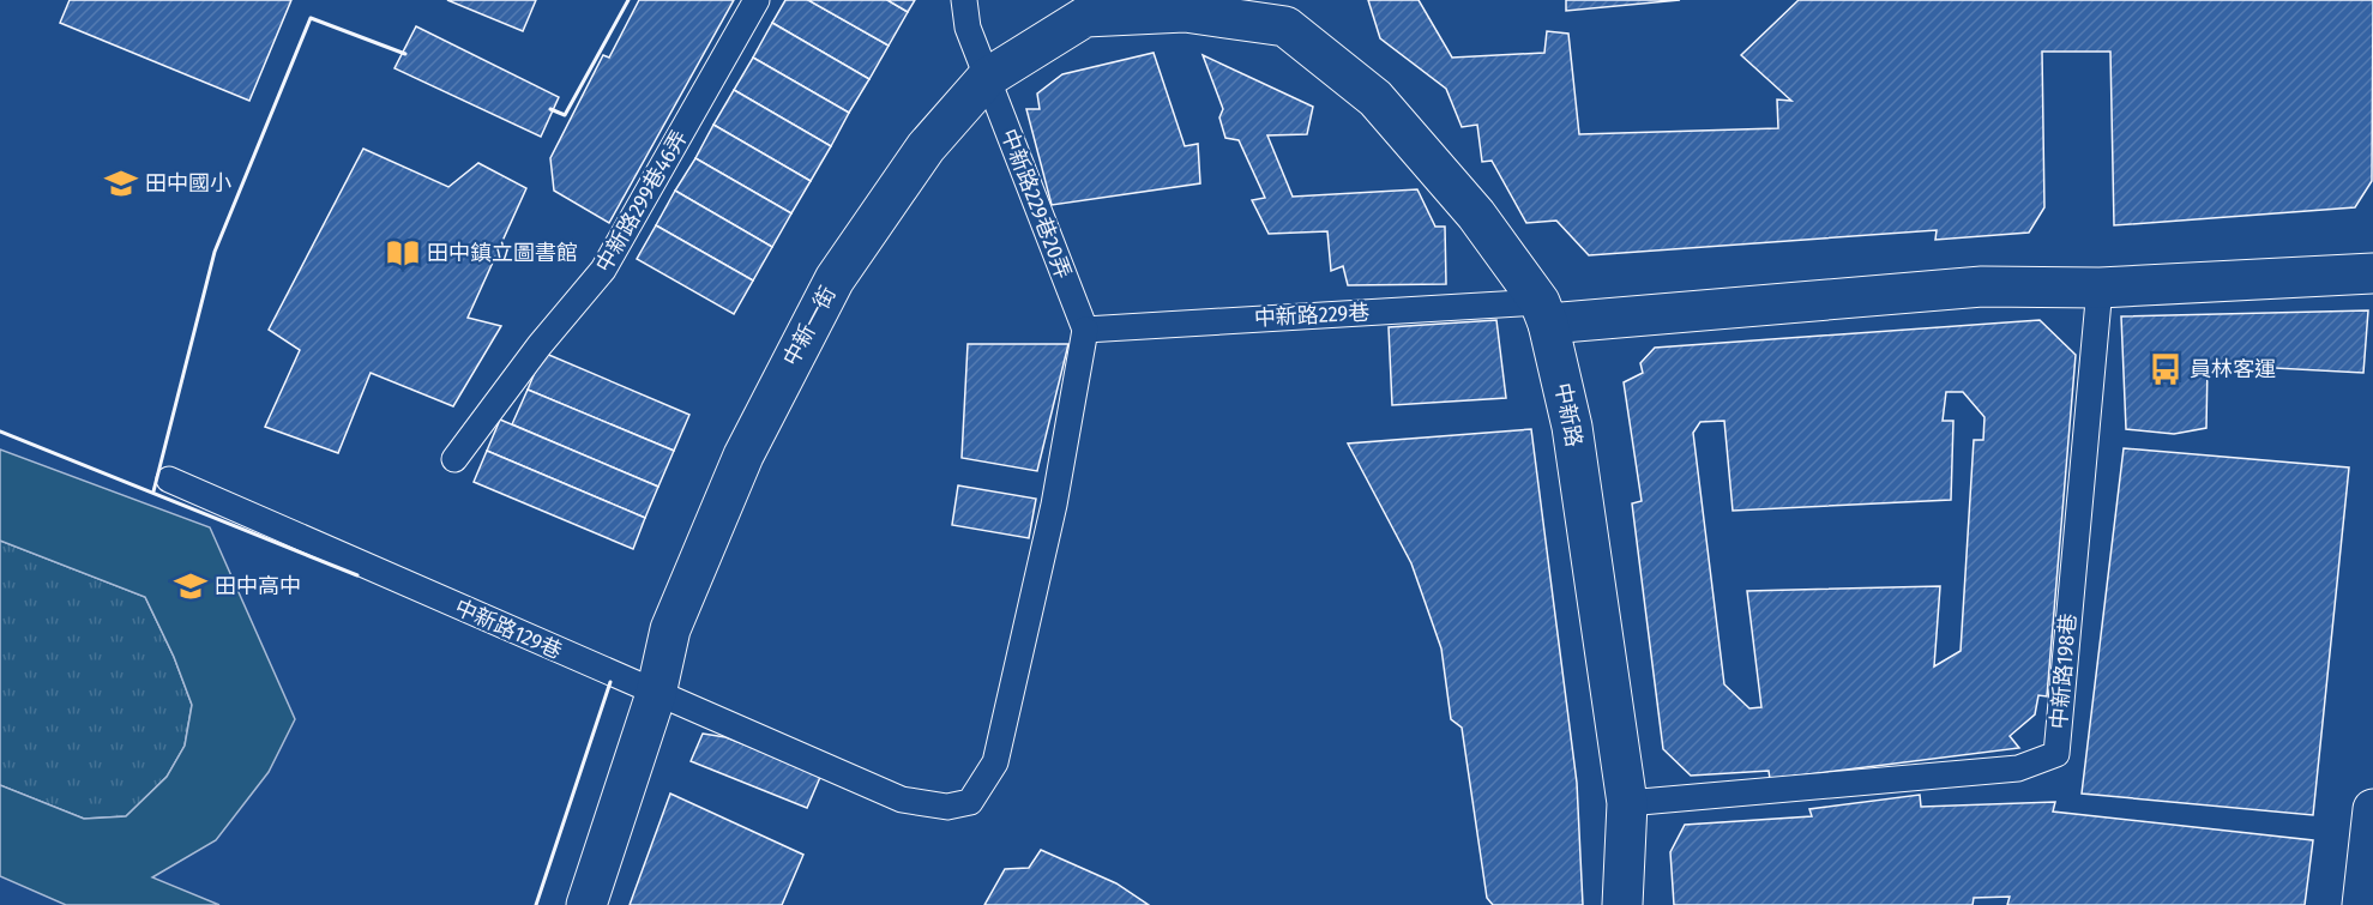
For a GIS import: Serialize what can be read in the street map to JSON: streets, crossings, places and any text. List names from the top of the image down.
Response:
{
  "streets": {
    "street": ["中新一街", "中新路"],
    "lane": [
      "中新路299巷46弄",
      "中新路229巷20弄",
      "中新路229巷",
      "中新路129巷",
      "中新路198巷"
    ]
  },
  "crossings": [
    ["中新路229巷20弄", "中新路229巷"],
    ["中新路229巷20弄", "中新一街"],
    ["中新路229巷20弄", "中新路129巷"],
    ["中新路229巷", "中新路"],
    ["中新路229巷", "中新路129巷"],
    ["中新一街", "中新路"],
    ["中新一街", "中新路129巷"],
    ["中新路", "中新路198巷"]
  ],
  "places": {
    "school or university": ["田中國小", "田中高中"],
    "library": ["田中鎮立圖書館"],
    "bus stop": ["員林客運"]
  }
}
